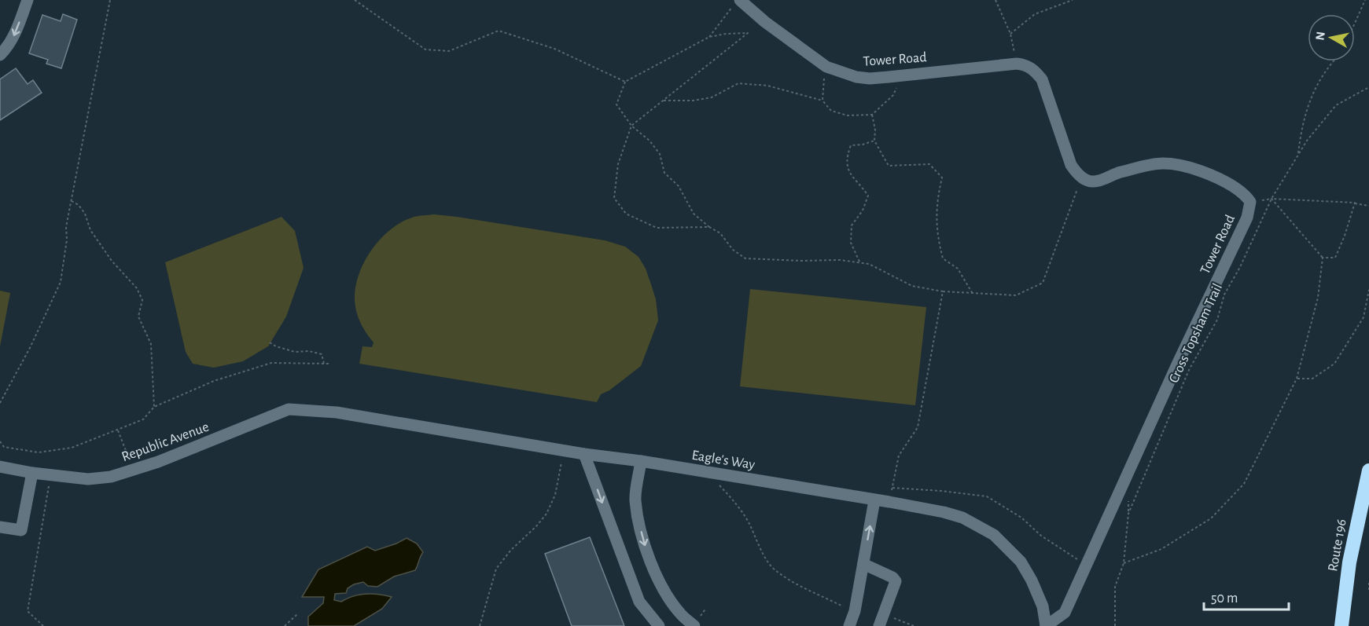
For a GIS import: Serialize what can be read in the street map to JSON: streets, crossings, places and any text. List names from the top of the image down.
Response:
{
  "streets": {
    "highway": ["Route 196"],
    "street": ["Tower Road", "Republic Avenue", "Eagle's Way"],
    "path": ["Cross Topsham Trail"]
  },
  "crossings": [
    ["Tower Road", "Eagle's Way"],
    ["Republic Avenue", "Eagle's Way"]
  ],
  "scale_bar": "50 m",
  "north": "left"
}
